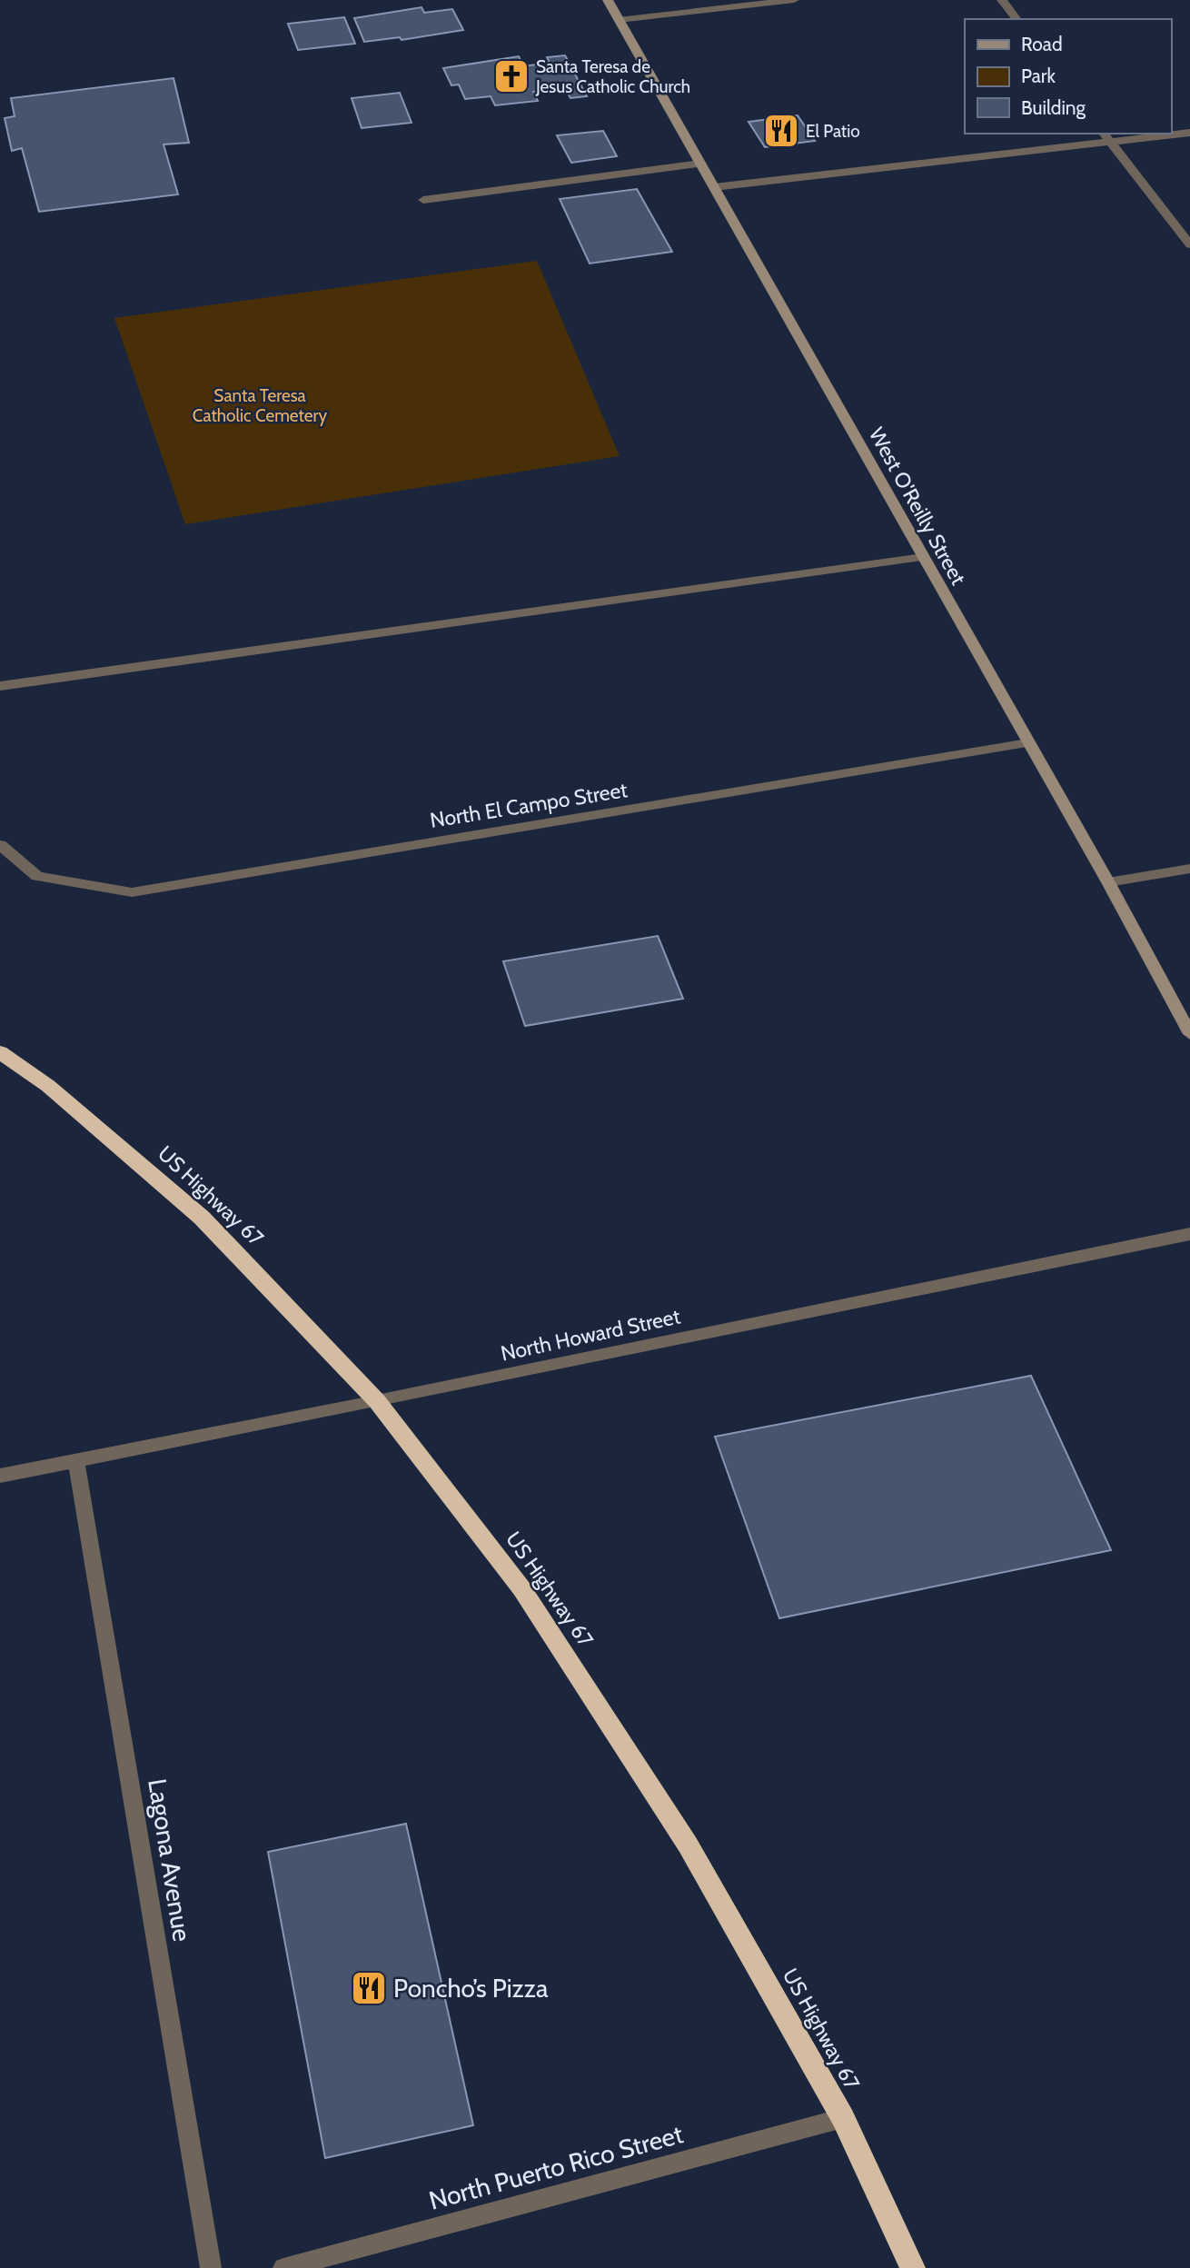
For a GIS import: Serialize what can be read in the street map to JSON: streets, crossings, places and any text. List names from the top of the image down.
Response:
{
  "streets": {
    "highway": ["US Highway 67"],
    "main road": ["West O'Reilly Street"],
    "street": [
      "North El Campo Street",
      "North Howard Street",
      "Lagona Avenue",
      "North Puerto Rico Street"
    ]
  },
  "crossings": [
    ["West O'Reilly Street", "North El Campo Street"],
    ["US Highway 67", "North Howard Street"],
    ["US Highway 67", "North Puerto Rico Street"],
    ["North Howard Street", "Lagona Avenue"]
  ],
  "parks": ["Santa Teresa Catholic Cemetery"],
  "places": {
    "church": ["Santa Teresa de Jesus Catholic Church"],
    "restaurant": ["El Patio", "Poncho’s Pizza"]
  },
  "legend": ["Road", "Park", "Building"]
}
